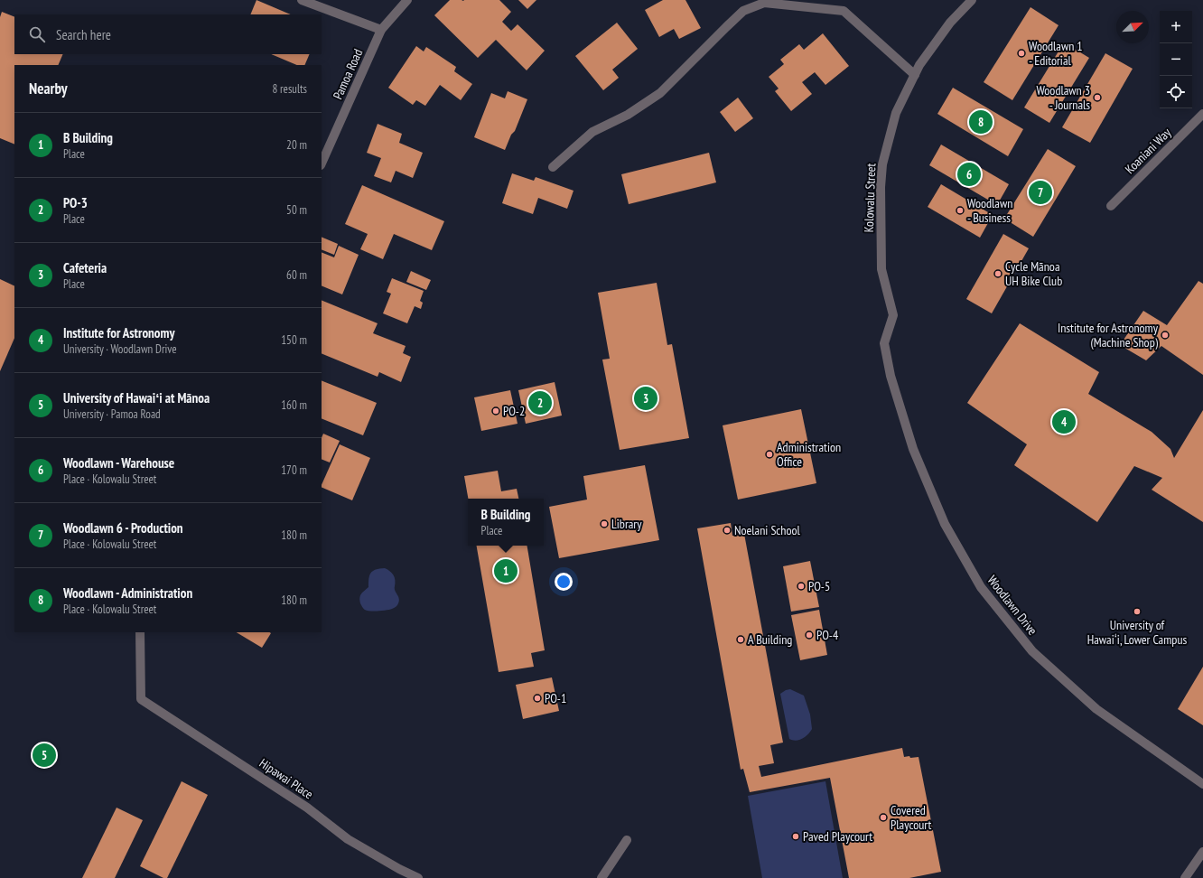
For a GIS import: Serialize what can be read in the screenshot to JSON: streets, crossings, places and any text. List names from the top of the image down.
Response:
{
  "streets": {
    "street": [
      "Pamoa Road",
      "Koaniani Way",
      "Kolowalu Street",
      "Woodlawn Drive",
      "Hipawai Place"
    ]
  },
  "crossings": [
    ["Kolowalu Street", "Woodlawn Drive"]
  ],
  "places": [
    "Woodlawn 1 - Editorial",
    "Woodlawn 3 - Journals",
    "Woodlawn - Business",
    "Cycle Mānoa UH Bike Club",
    "Institute for Astronomy (Machine Shop)",
    "PO-2",
    "Administration Office",
    "Library",
    "Noelani School",
    "PO-5",
    "University of Hawaiʻi, Lower Campus",
    "PO-4",
    "A Building",
    "PO-1",
    "Covered Playcourt",
    "Paved Playcourt"
  ],
  "north": "top right",
  "page": {
    "map_buttons": ["+", "−"],
    "search": "Search here",
    "heading": ["Nearby", "8 results"],
    "pins": [
      "8",
      "6",
      "7",
      "3",
      "2",
      "4",
      "1",
      "5"
    ],
    "list": [
      {
        "mark": "1",
        "name": "B Building",
        "note": "Place",
        "value": "20 m"
      },
      {
        "mark": "2",
        "name": "PO-3",
        "note": "Place",
        "value": "50 m"
      },
      {
        "mark": "3",
        "name": "Cafeteria",
        "note": "Place",
        "value": "60 m"
      },
      {
        "mark": "4",
        "name": "Institute for Astronomy",
        "note": "University · Woodlawn Drive",
        "value": "150 m"
      },
      {
        "mark": "5",
        "name": "University of Hawaiʻi at Mānoa",
        "note": "University · Pamoa Road",
        "value": "160 m"
      },
      {
        "mark": "6",
        "name": "Woodlawn - Warehouse",
        "note": "Place · Kolowalu Street",
        "value": "170 m"
      },
      {
        "mark": "7",
        "name": "Woodlawn 6 - Production",
        "note": "Place · Kolowalu Street",
        "value": "180 m"
      },
      {
        "mark": "8",
        "name": "Woodlawn - Administration",
        "note": "Place · Kolowalu Street",
        "value": "180 m"
      }
    ],
    "popup": ["B Building", "Place"]
  }
}
